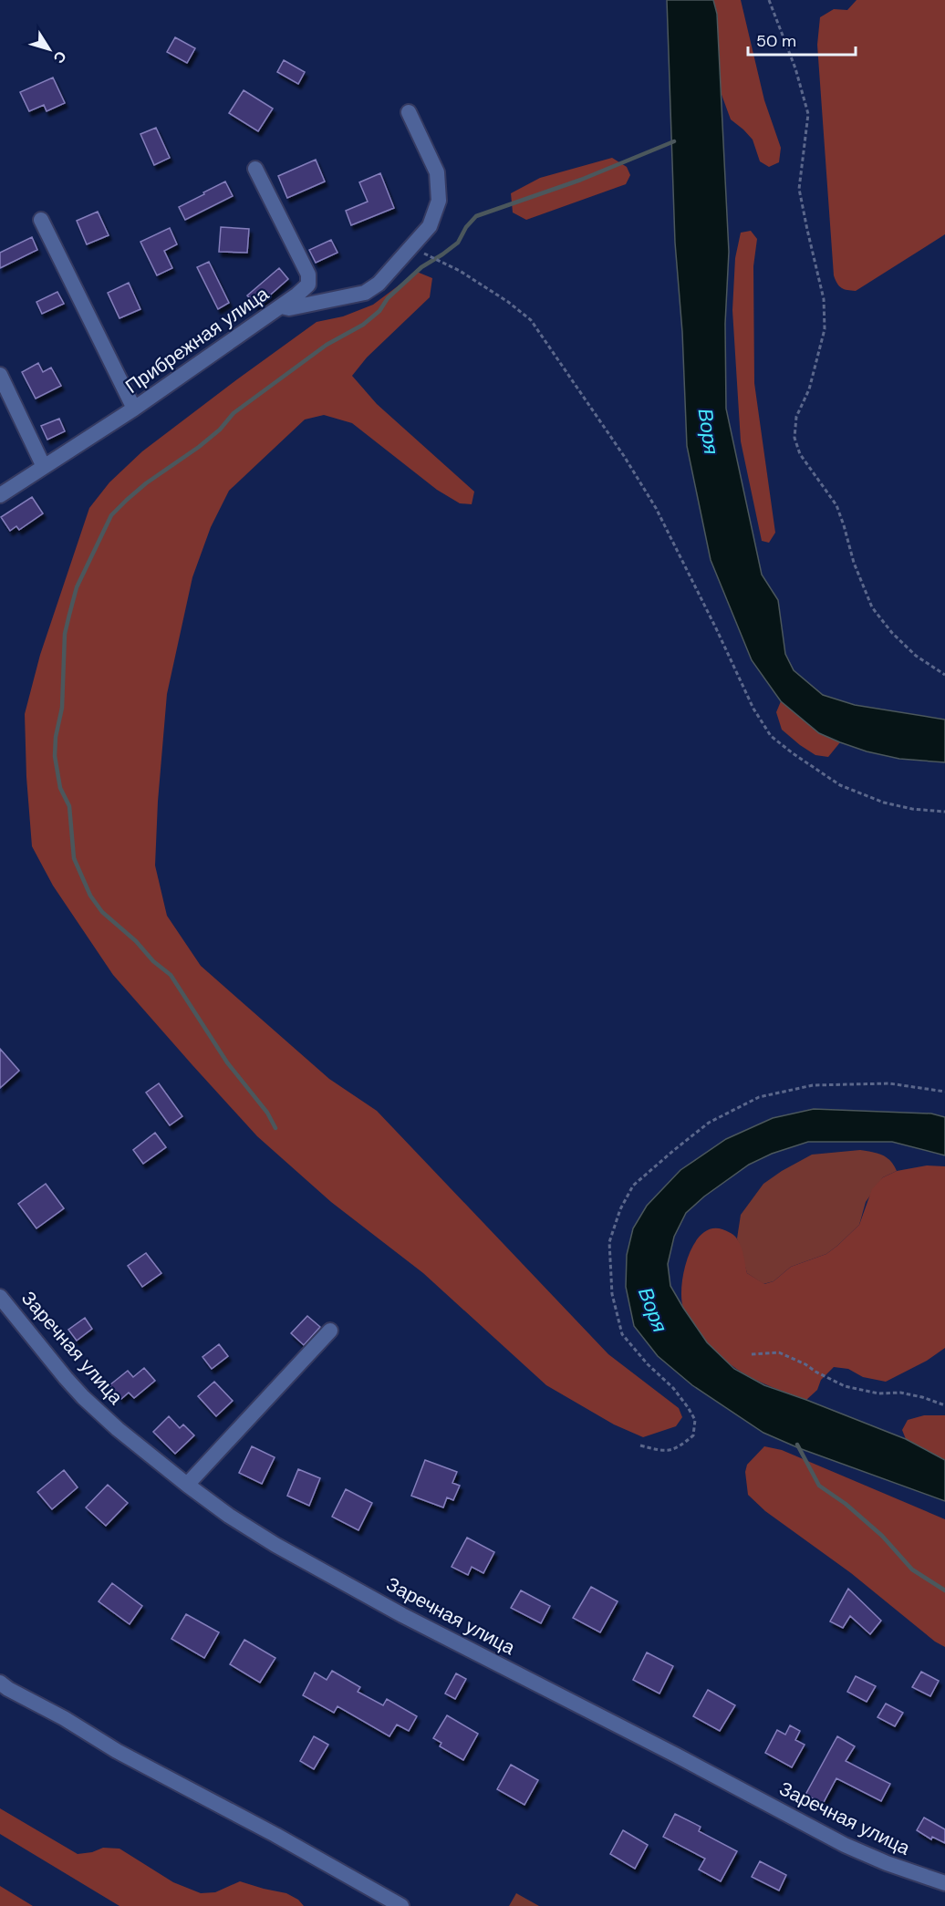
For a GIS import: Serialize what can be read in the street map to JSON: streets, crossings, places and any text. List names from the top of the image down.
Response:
{
  "streets": {
    "street": ["Прибрежная улица", "Заречная улица"]
  },
  "water": ["Воря"],
  "scale_bar": "50 m",
  "north": "bottom right"
}
